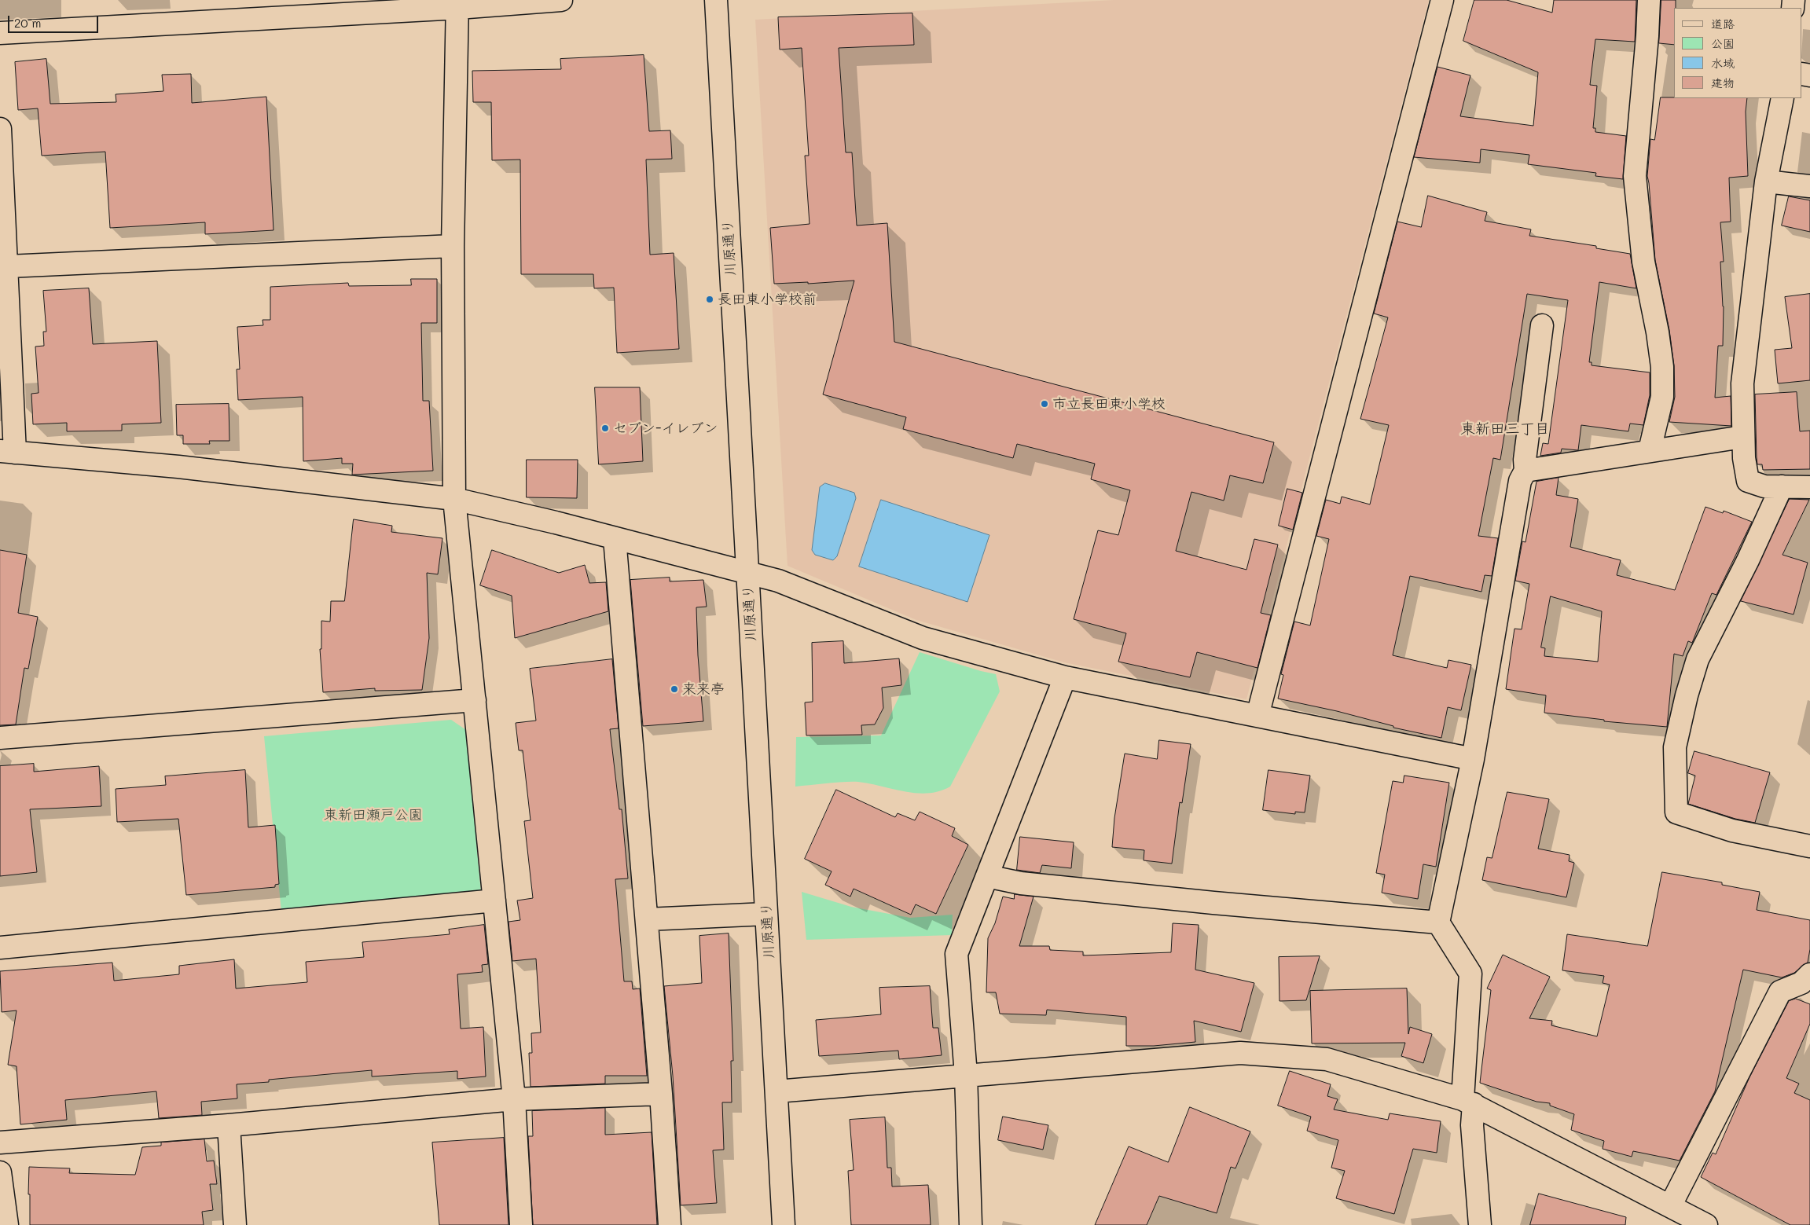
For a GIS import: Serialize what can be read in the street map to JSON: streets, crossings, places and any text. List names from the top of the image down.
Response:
{
  "streets": {
    "street": ["川原通り"]
  },
  "districts": ["東新田三丁目"],
  "parks": ["東新田瀬戸公園"],
  "places": [
    "長田東小学校前",
    "市立長田東小学校",
    "セブン-イレブン",
    "来来亭"
  ],
  "legend": [
    "道路",
    "公園",
    "水域",
    "建物"
  ],
  "scale_bar": "20 m"
}
